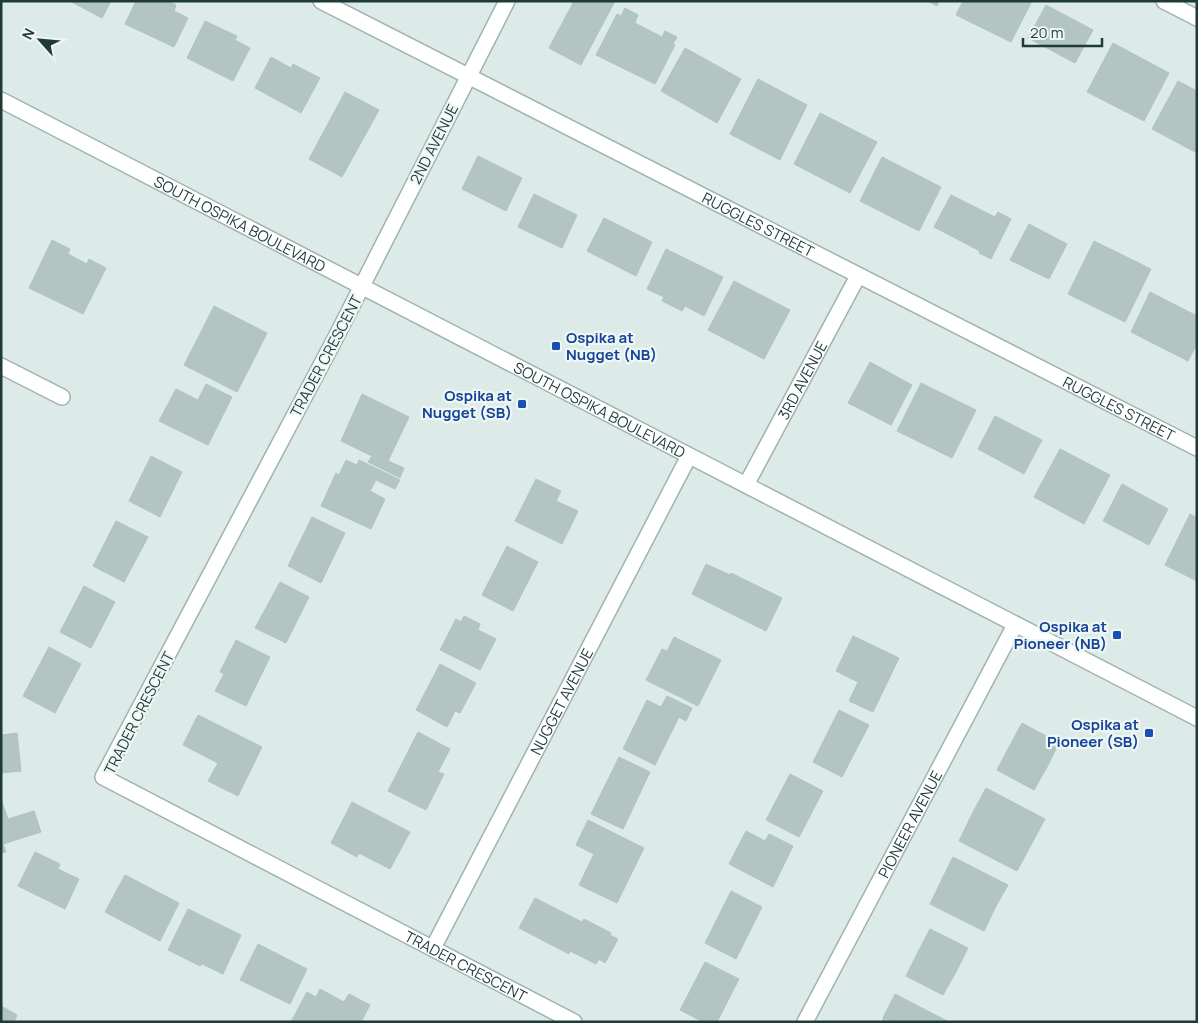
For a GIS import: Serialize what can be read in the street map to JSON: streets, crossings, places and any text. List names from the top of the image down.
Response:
{
  "streets": {
    "street": [
      "2ND AVENUE",
      "SOUTH OSPIKA BOULEVARD",
      "RUGGLES STREET",
      "TRADER CRESCENT",
      "3RD AVENUE",
      "NUGGET AVENUE",
      "PIONEER AVENUE"
    ]
  },
  "crossings": [
    ["2ND AVENUE", "SOUTH OSPIKA BOULEVARD"],
    ["2ND AVENUE", "RUGGLES STREET"],
    ["2ND AVENUE", "TRADER CRESCENT"],
    ["SOUTH OSPIKA BOULEVARD", "TRADER CRESCENT"],
    ["SOUTH OSPIKA BOULEVARD", "3RD AVENUE"],
    ["SOUTH OSPIKA BOULEVARD", "NUGGET AVENUE"],
    ["SOUTH OSPIKA BOULEVARD", "PIONEER AVENUE"],
    ["RUGGLES STREET", "3RD AVENUE"],
    ["TRADER CRESCENT", "NUGGET AVENUE"]
  ],
  "places": {
    "transit": [
      "Ospika at Nugget (NB)",
      "Ospika at Nugget (SB)",
      "Ospika at Pioneer (NB)",
      "Ospika at Pioneer (SB)"
    ]
  },
  "scale_bar": "20 m",
  "north": "top left"
}
